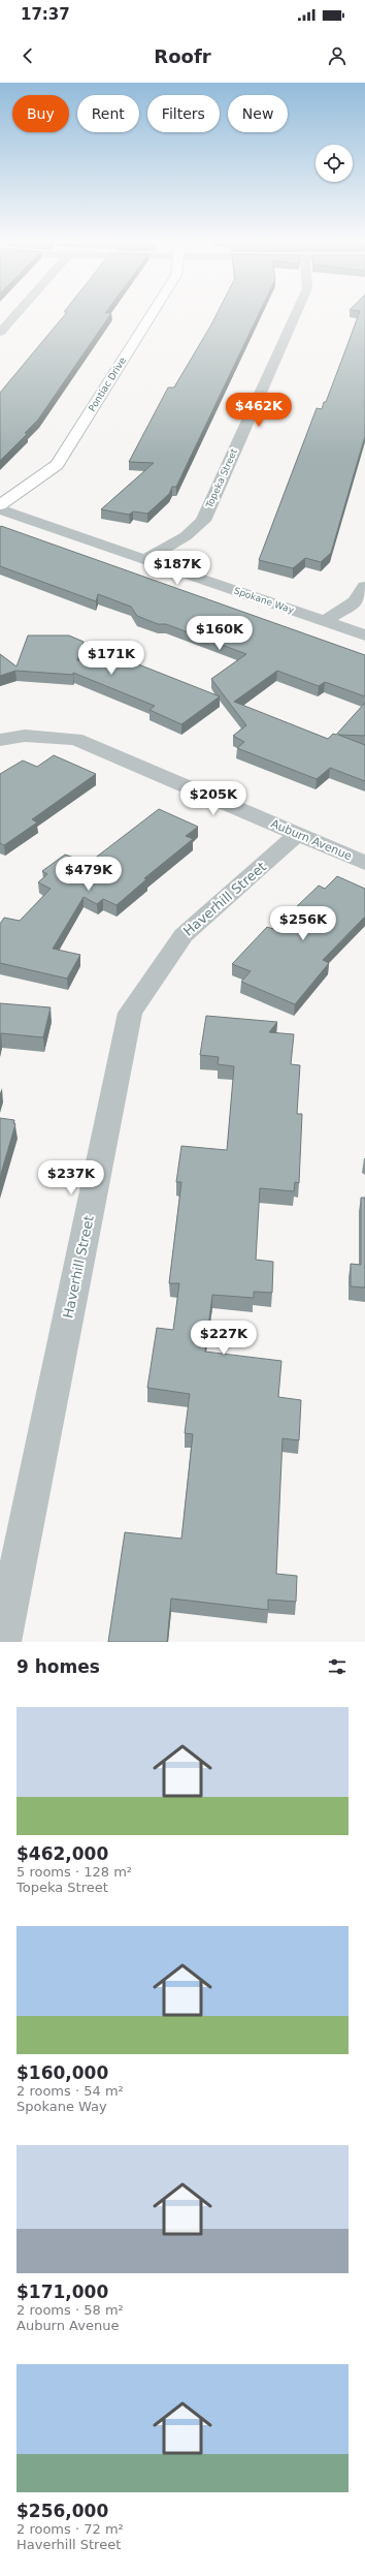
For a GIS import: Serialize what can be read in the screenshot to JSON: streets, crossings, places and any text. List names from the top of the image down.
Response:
{
  "streets": {
    "main road": ["Pontiac Drive"],
    "street": [
      "Topeka Street",
      "Spokane Way",
      "Auburn Avenue",
      "Haverhill Street"
    ]
  },
  "crossings": [
    ["Topeka Street", "Spokane Way"],
    ["Auburn Avenue", "Haverhill Street"]
  ],
  "page": {
    "status": "17:37",
    "header": "Roofr",
    "chip": [
      "Buy",
      "Rent",
      "Filters",
      "New"
    ],
    "price": [
      "$462K",
      "$187K",
      "$160K",
      "$171K",
      "$205K",
      "$479K",
      "$256K",
      "$237K",
      "$227K"
    ],
    "heading": "9 homes",
    "list": [
      {
        "name": "$462,000",
        "note": "5 rooms · 128 m² · Topeka Street"
      },
      {
        "name": "$160,000",
        "note": "2 rooms · 54 m² · Spokane Way"
      },
      {
        "name": "$171,000",
        "note": "2 rooms · 58 m² · Auburn Avenue"
      },
      {
        "name": "$256,000",
        "note": "2 rooms · 72 m² · Haverhill Street"
      }
    ]
  }
}
